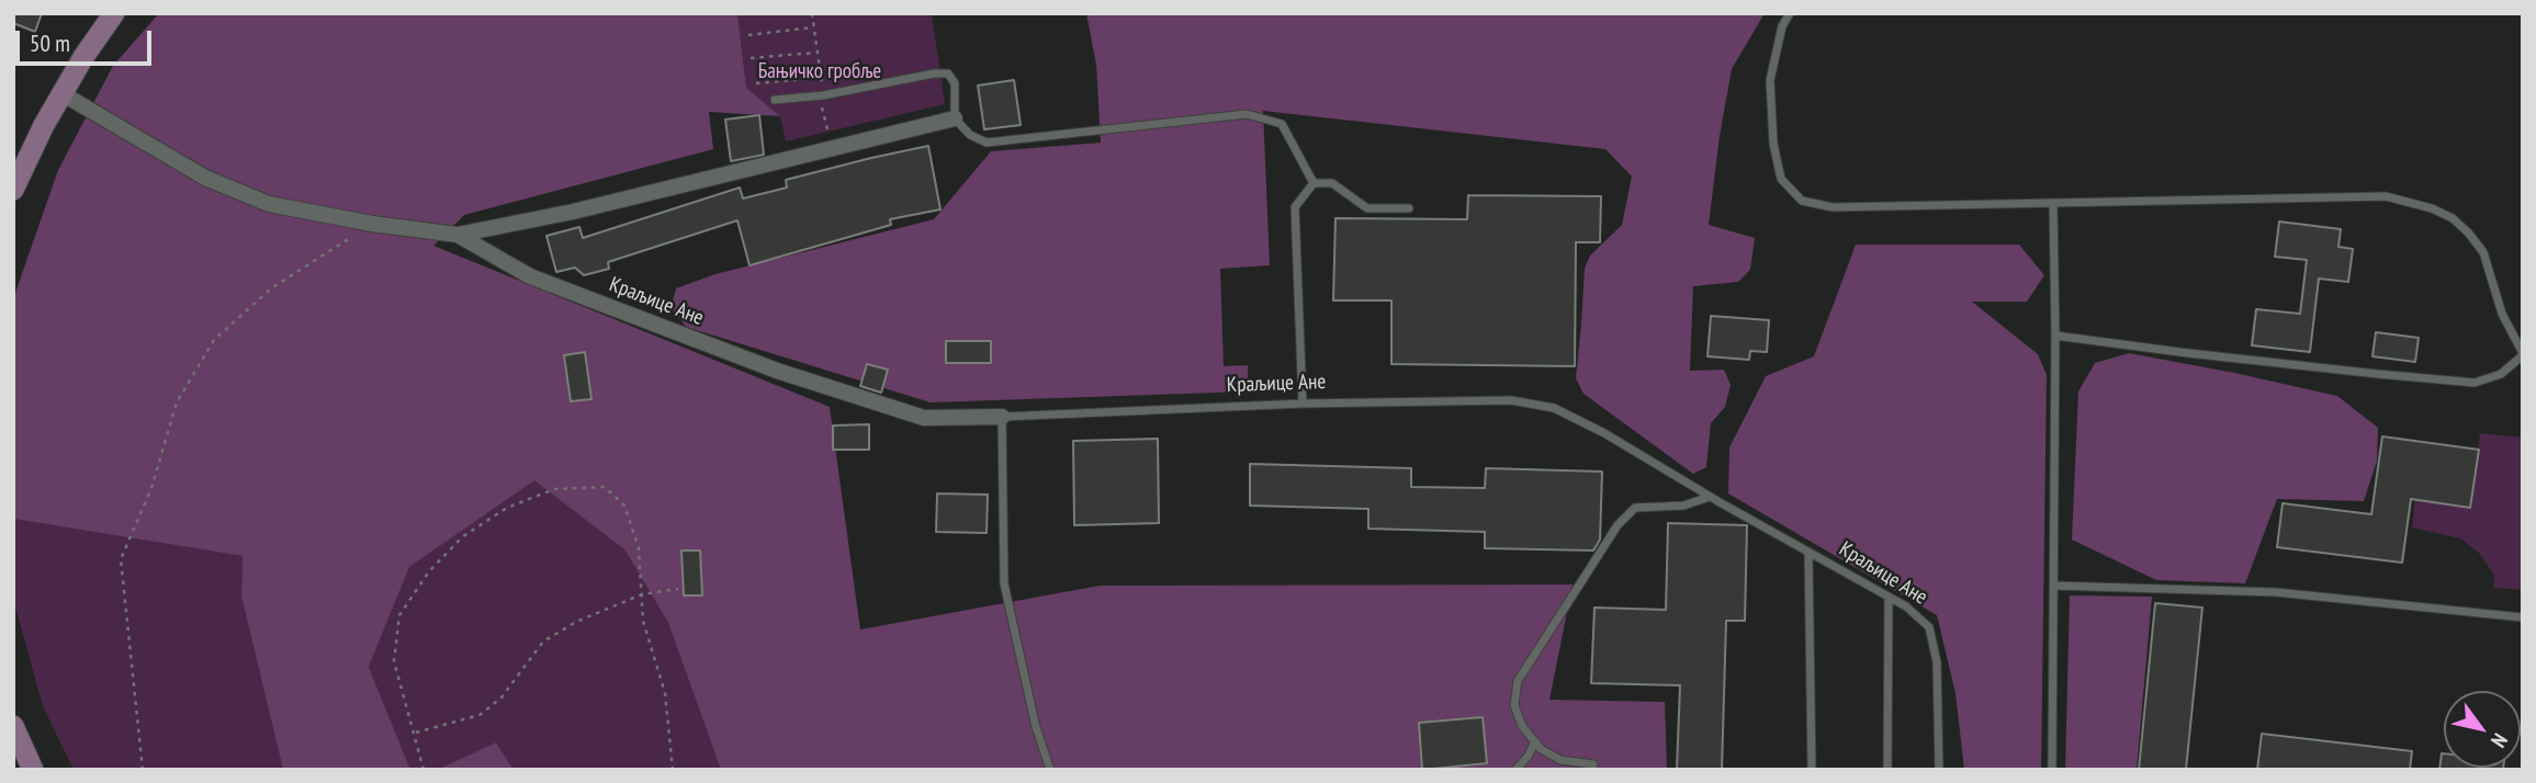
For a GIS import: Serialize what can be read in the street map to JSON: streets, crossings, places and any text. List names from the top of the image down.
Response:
{
  "streets": {
    "street": ["Краљице Ане"]
  },
  "parks": ["Бањичко гробље"],
  "scale_bar": "50 m",
  "north": "bottom right"
}
